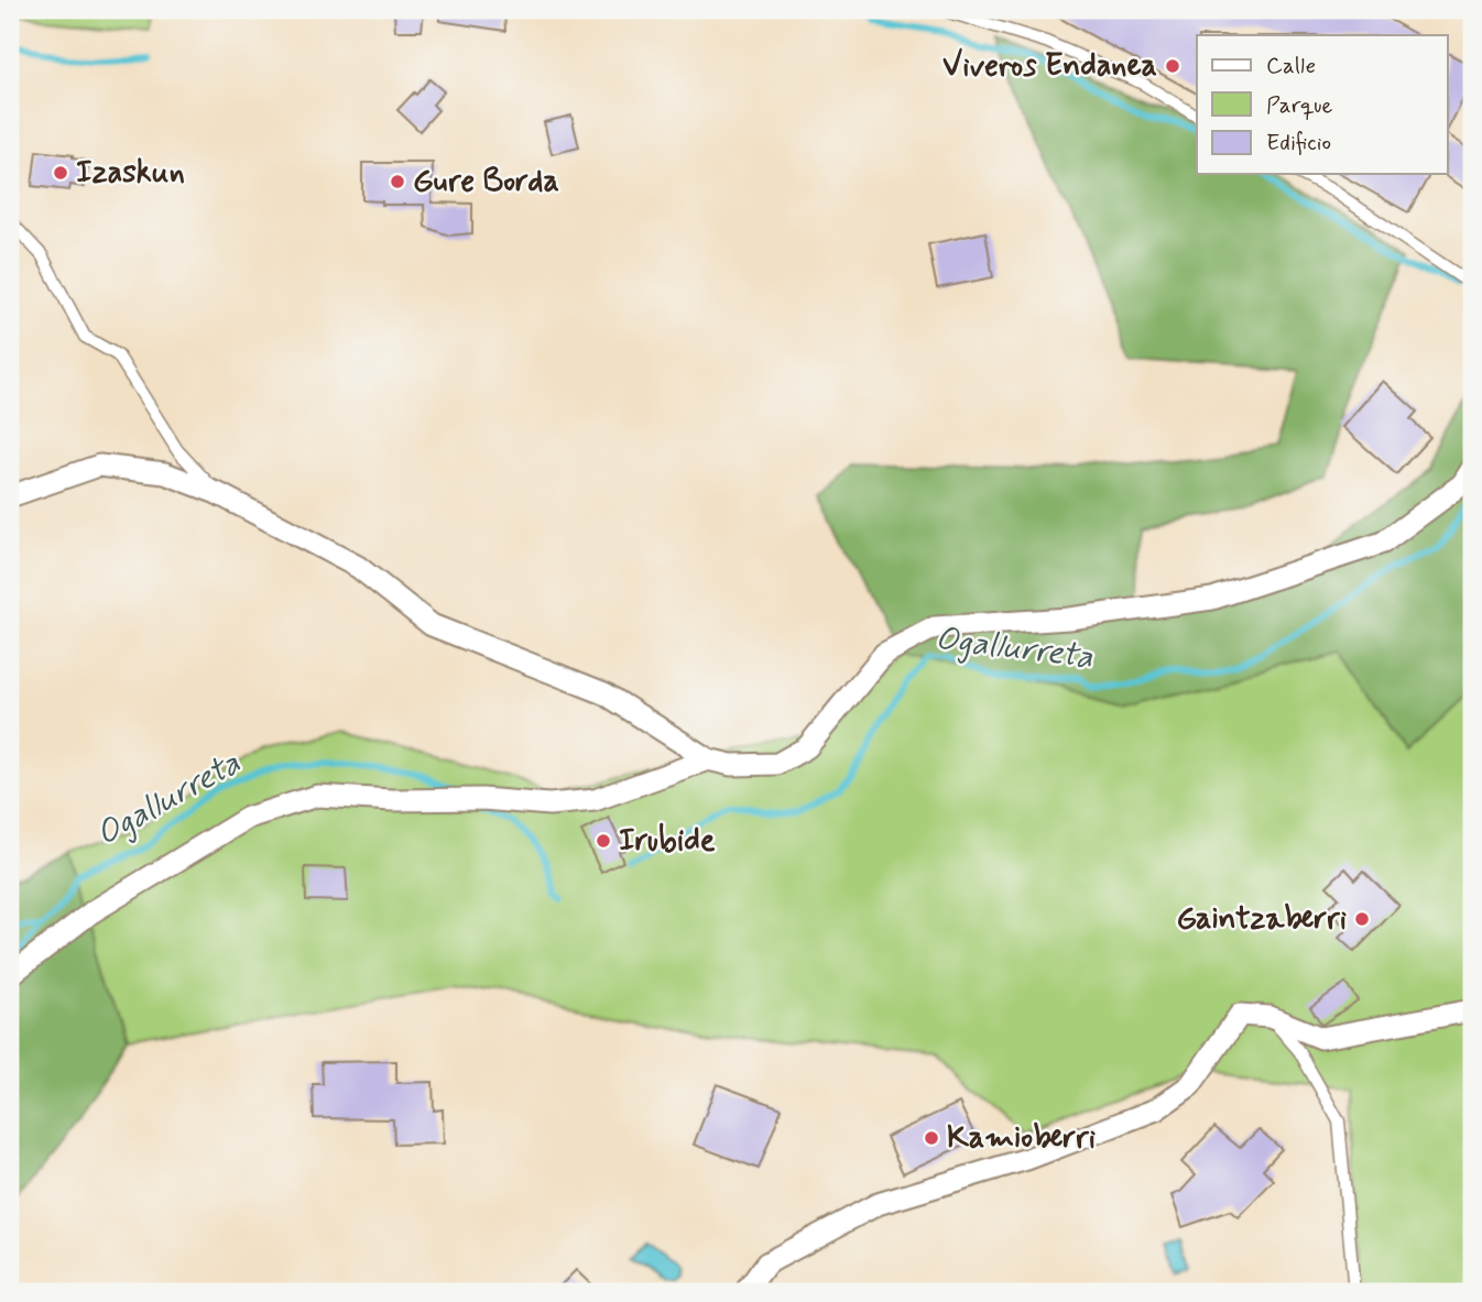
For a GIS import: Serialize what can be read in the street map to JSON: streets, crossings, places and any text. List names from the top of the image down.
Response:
{
  "water": ["Ogallurreta"],
  "places": [
    "Viveros Endanea",
    "Izaskun",
    "Gure Borda",
    "Irubide",
    "Gaintzaberri",
    "Kamioberri"
  ],
  "legend": ["Calle", "Parque", "Edificio"]
}
